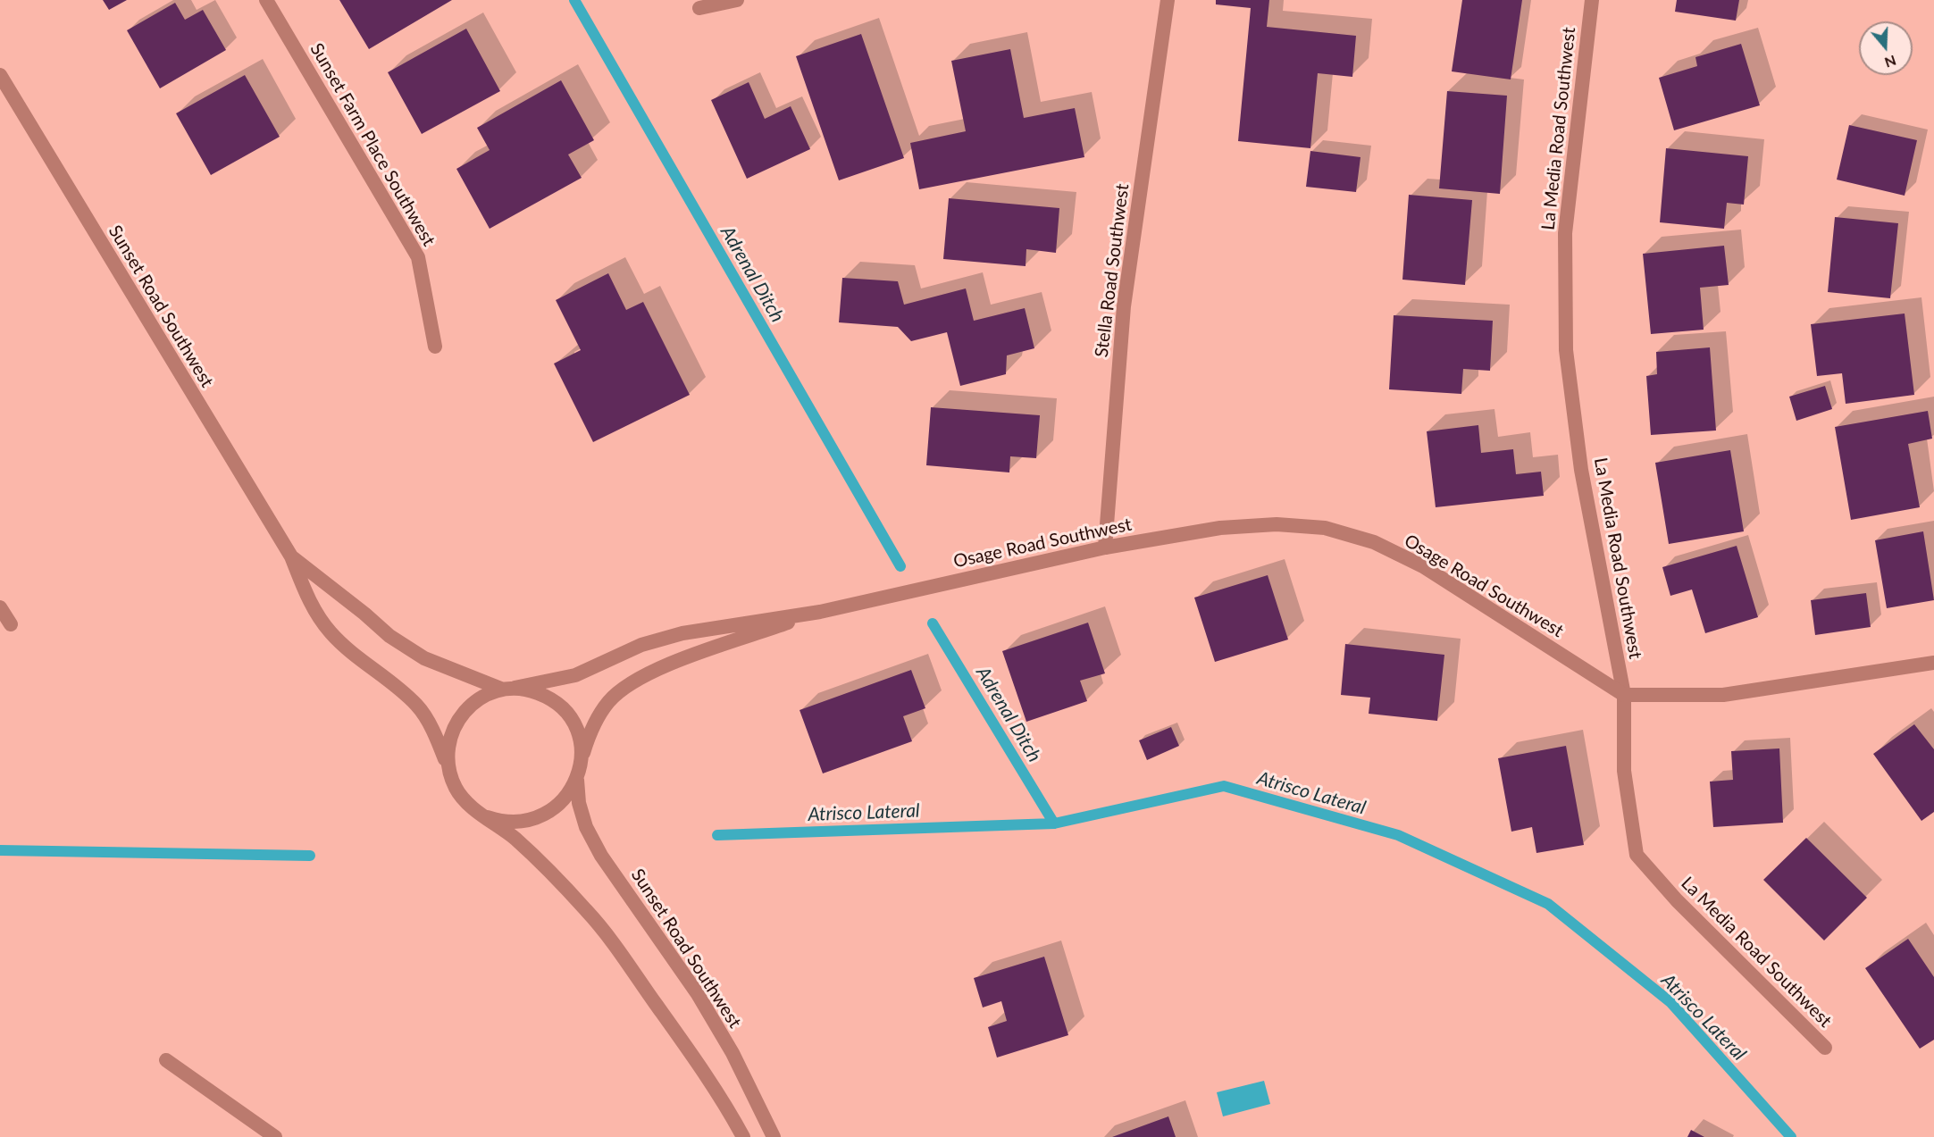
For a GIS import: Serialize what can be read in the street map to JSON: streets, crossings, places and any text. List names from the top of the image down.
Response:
{
  "streets": {
    "street": [
      "La Media Road Southwest",
      "Sunset Farm Place Southwest",
      "Stella Road Southwest",
      "Sunset Road Southwest",
      "Osage Road Southwest"
    ]
  },
  "crossings": [
    ["La Media Road Southwest", "Osage Road Southwest"],
    ["Stella Road Southwest", "Osage Road Southwest"],
    ["Sunset Road Southwest", "Osage Road Southwest"]
  ],
  "water": ["Adrenal Ditch", "Atrisco Lateral"],
  "north": "bottom"
}
